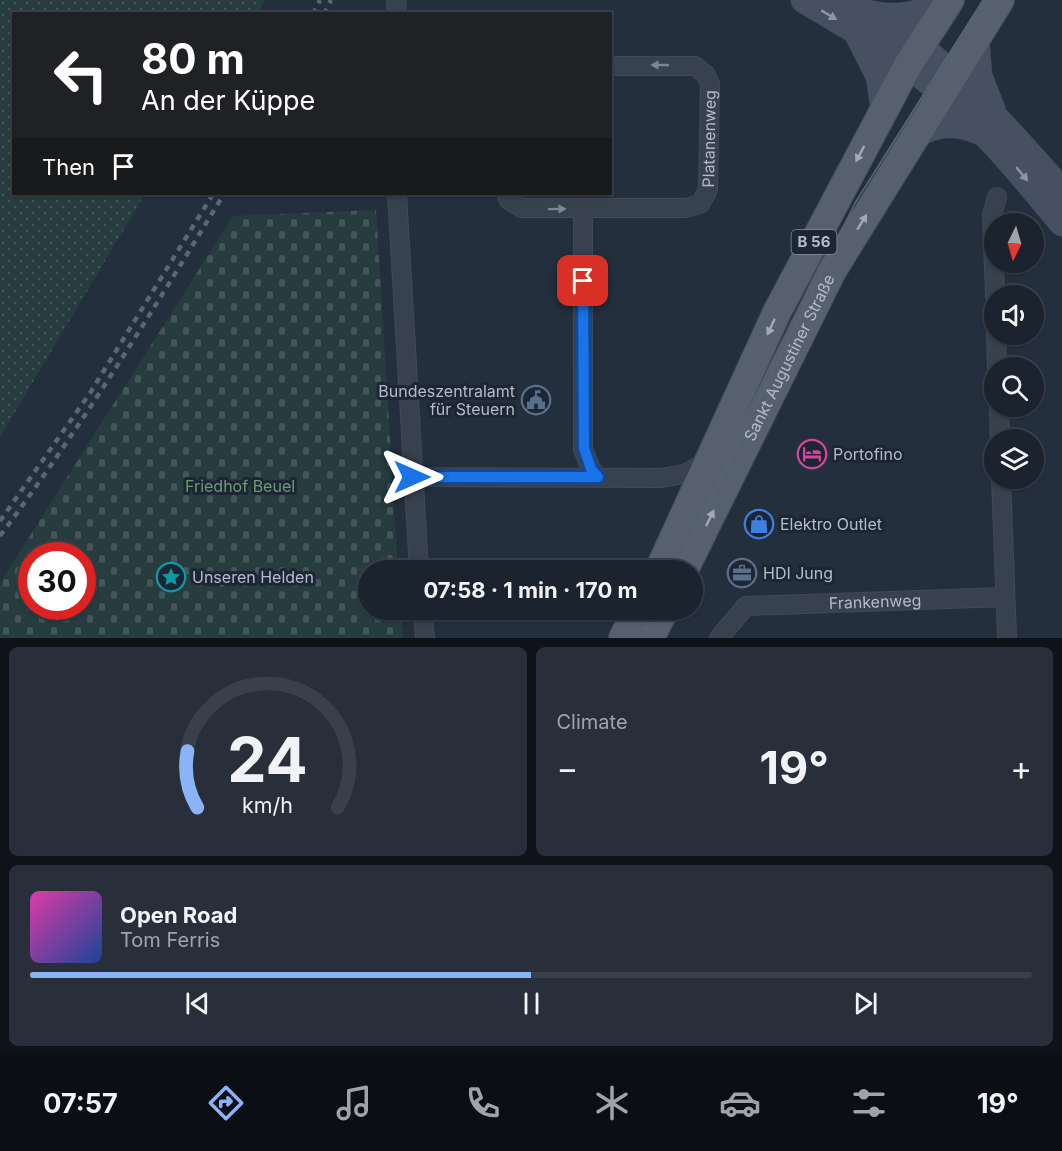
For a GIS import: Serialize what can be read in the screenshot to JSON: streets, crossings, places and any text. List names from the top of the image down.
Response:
{
  "streets": {
    "main road": ["B 56", "Sankt Augustiner Straße"],
    "street": ["Platanenweg", "Frankenweg"]
  },
  "parks": ["Friedhof Beuel"],
  "places": {
    "public building": ["Bundeszentralamt für Steuern"],
    "hotel": ["Portofino"],
    "shop": ["Elektro Outlet"],
    "office": ["HDI Jung"],
    "place": ["Unseren Helden"]
  },
  "north": "bottom",
  "page": {
    "turn": ["80 m", "An der Küppe"],
    "then": "Then",
    "limit": "30",
    "trip": "07:58 · 1 min · 170 m",
    "tile": "Climate",
    "heat": ["−", "19°", "+"],
    "song": ["Open Road", "Tom Ferris"],
    "tabs": ["07:57", "19°"],
    "gauge": ["24", "km/h"]
  }
}
